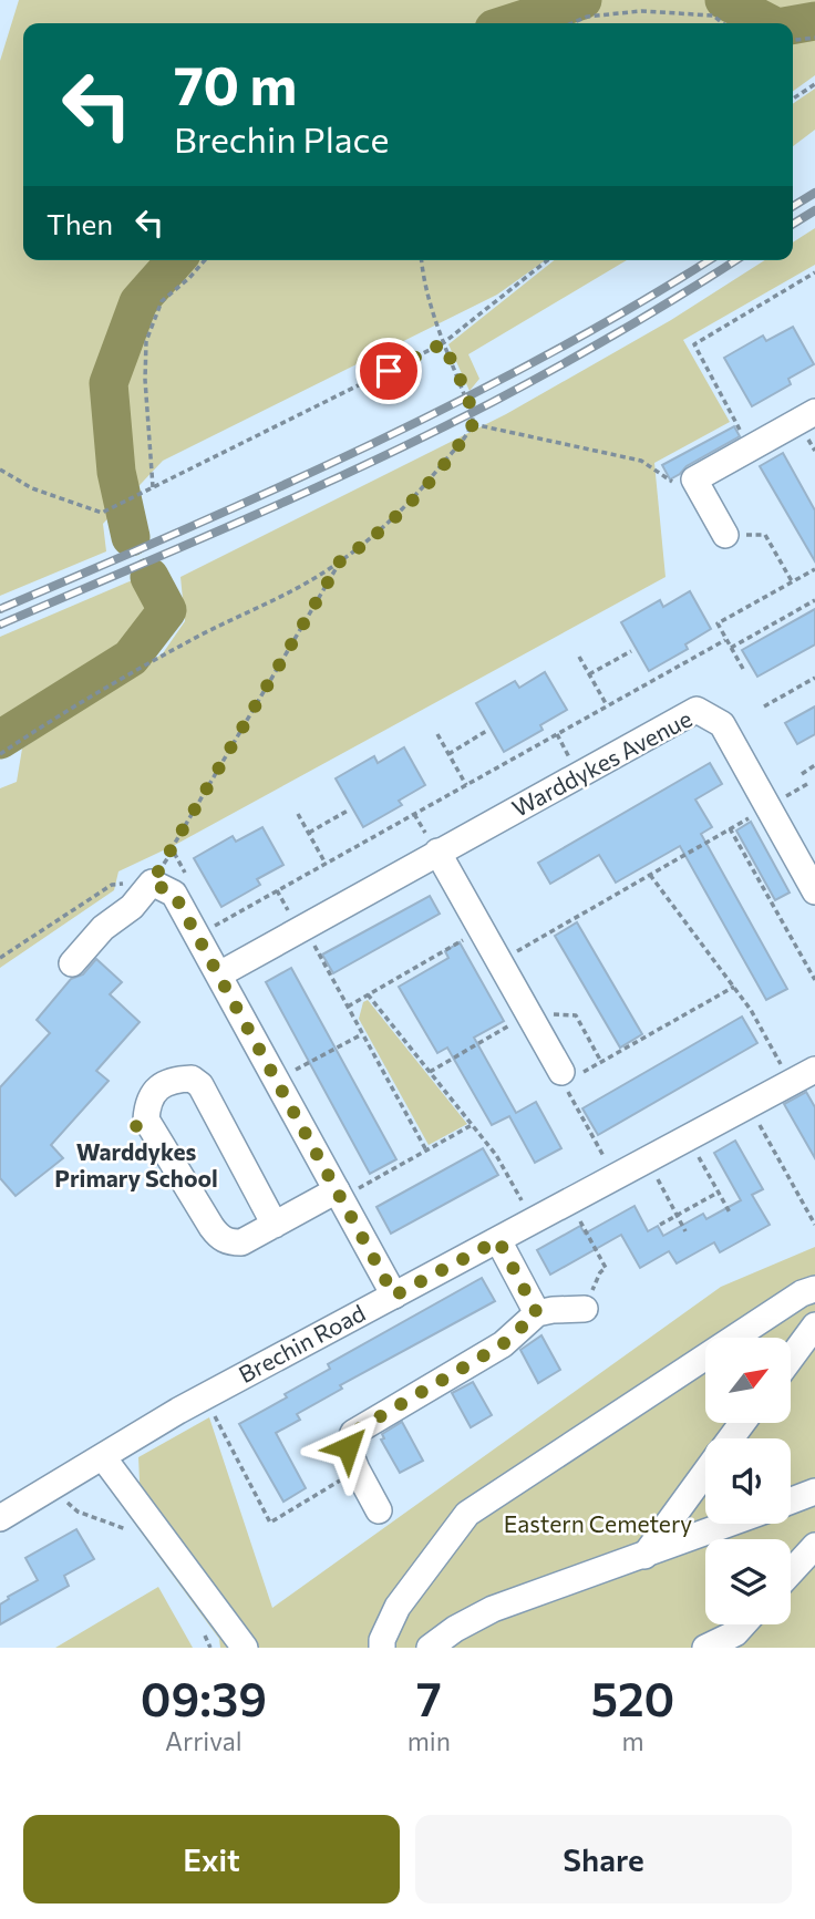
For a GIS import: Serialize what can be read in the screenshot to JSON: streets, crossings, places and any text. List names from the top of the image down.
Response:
{
  "streets": {
    "street": ["Warddykes Avenue", "Brechin Road"]
  },
  "parks": ["Eastern Cemetery"],
  "places": ["Warddykes Primary School"],
  "north": "top right",
  "page": {
    "turn": ["70 m", "Brechin Place"],
    "then": "Then",
    "eta": [
      "09:39",
      "Arrival",
      "7",
      "min",
      "520",
      "m"
    ],
    "buttons": ["Exit", "Share"]
  }
}
